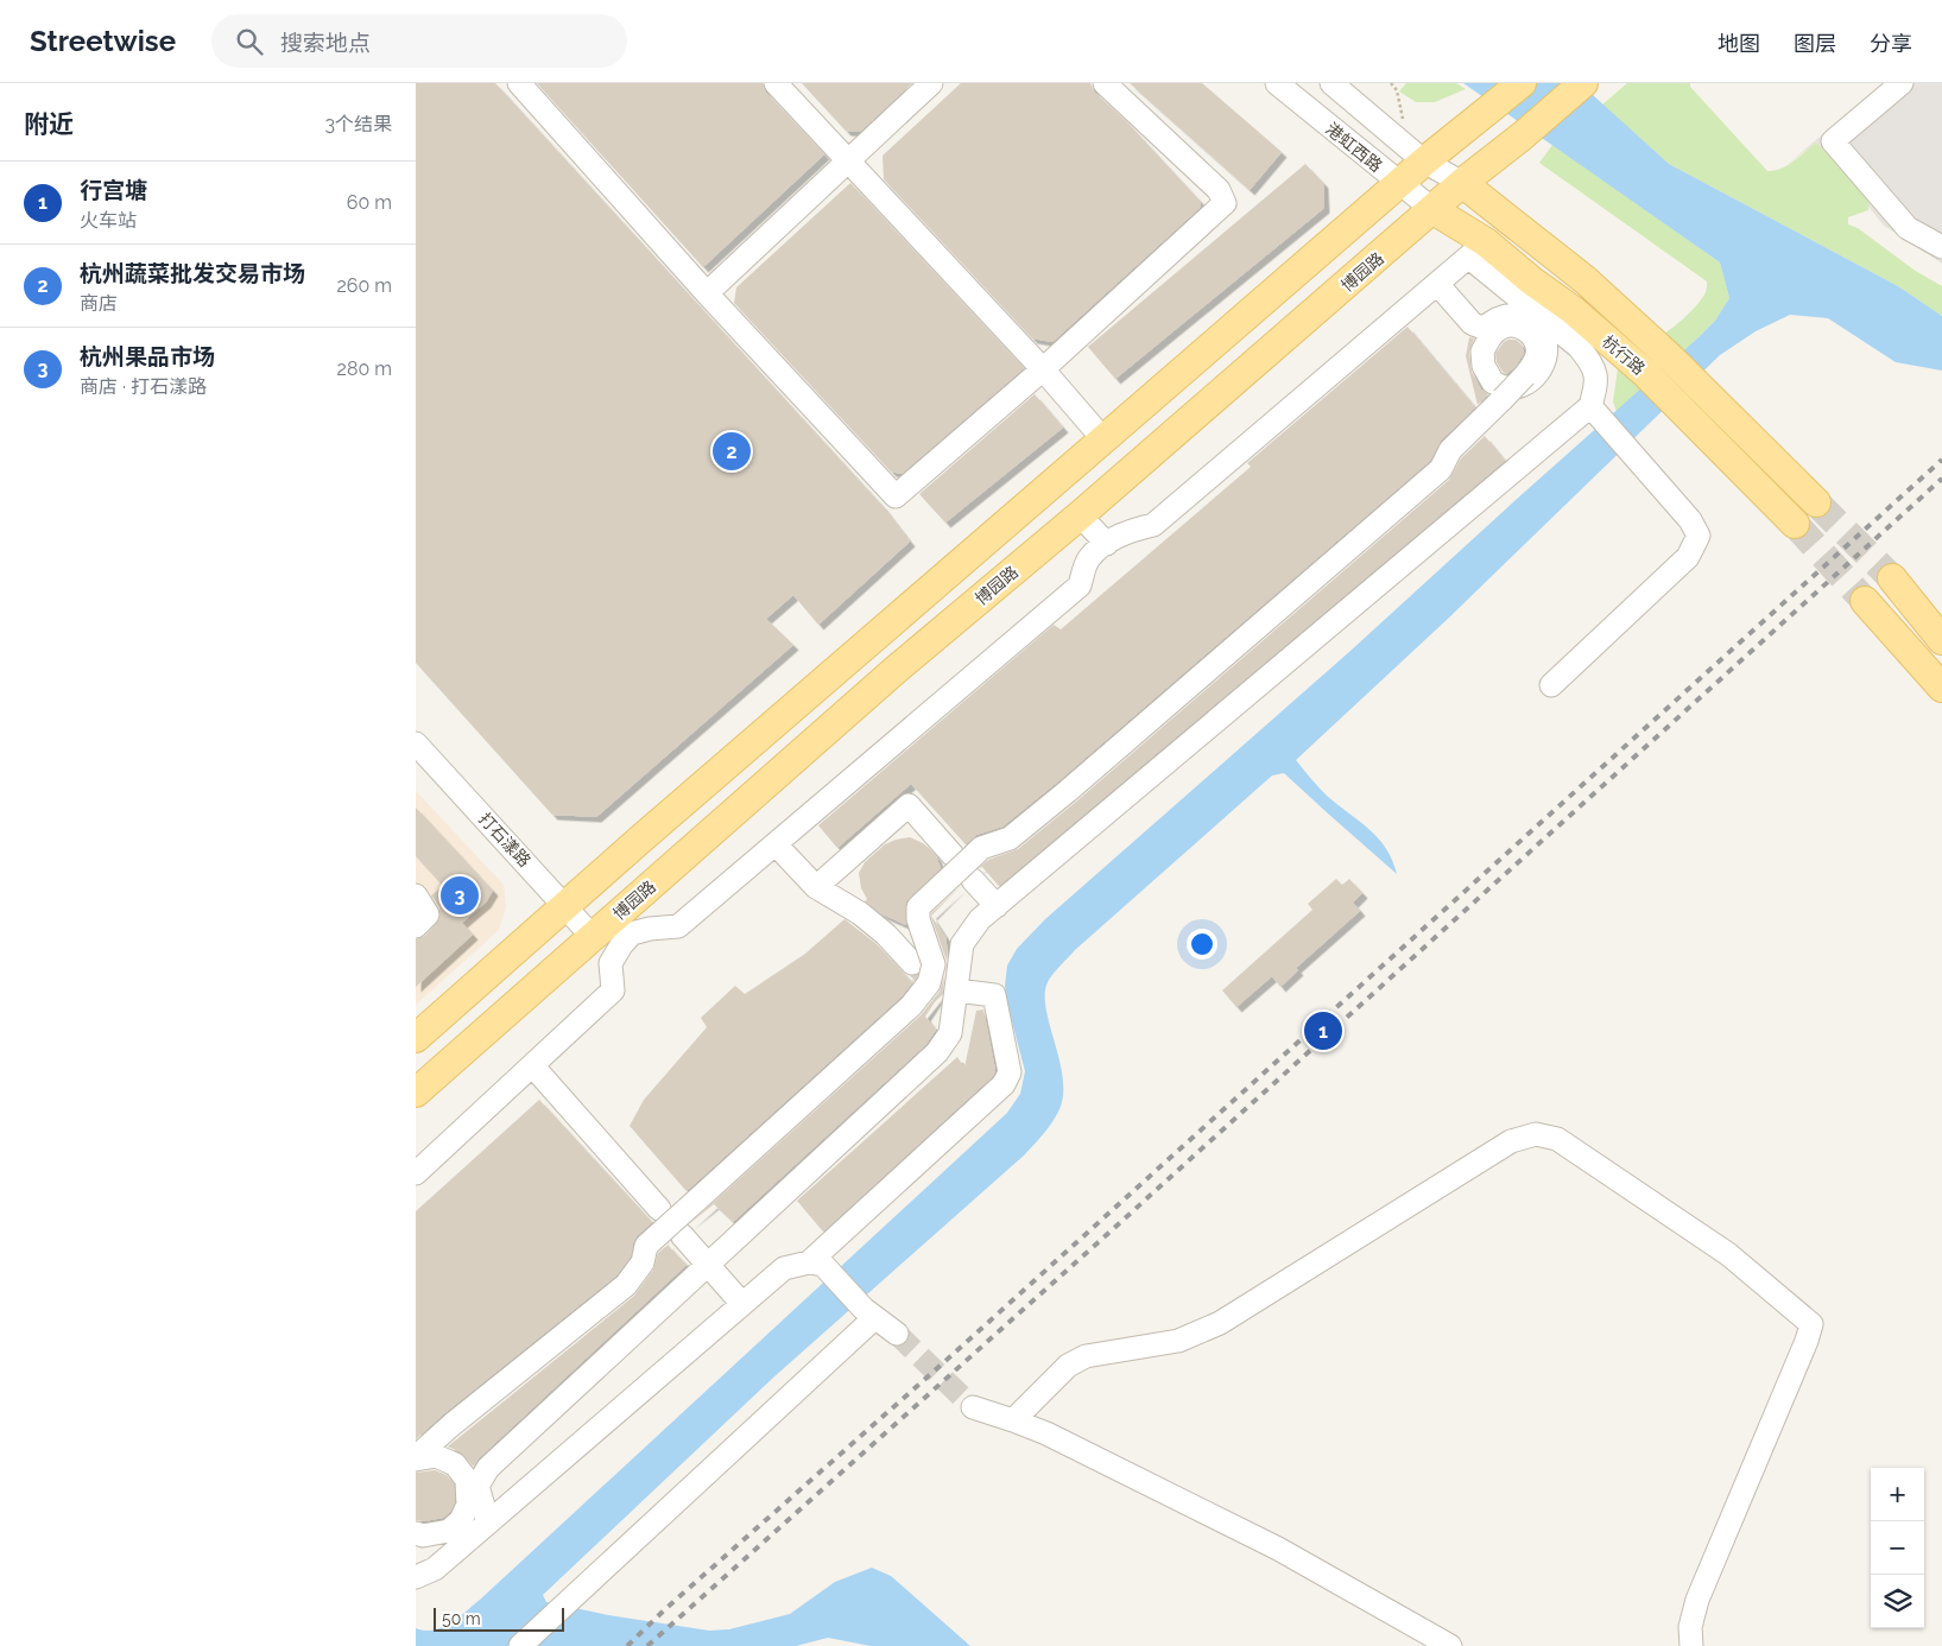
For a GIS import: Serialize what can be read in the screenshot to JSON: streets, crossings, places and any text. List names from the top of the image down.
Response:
{
  "streets": {
    "main road": ["博园路", "杭行路"],
    "street": ["港虹西路", "打石漾路"]
  },
  "crossings": [
    ["港虹西路", "博园路"],
    ["港虹西路", "杭行路"],
    ["博园路", "杭行路"],
    ["博园路", "打石漾路"]
  ],
  "scale_bar": "50 m",
  "page": {
    "header": "Streetwise",
    "search": "搜索地点",
    "nav": ["地图", "图层", "分享"],
    "heading": ["附近", "3个结果"],
    "list": [
      {
        "mark": "1",
        "name": "行宫塘",
        "note": "火车站",
        "value": "60 m"
      },
      {
        "mark": "2",
        "name": "杭州蔬菜批发交易市场",
        "note": "商店",
        "value": "260 m"
      },
      {
        "mark": "3",
        "name": "杭州果品市场",
        "note": "商店 · 打石漾路",
        "value": "280 m"
      }
    ],
    "pins": ["2", "3", "1"],
    "map_buttons": ["+", "−"],
    "scale": "50 m"
  }
}
